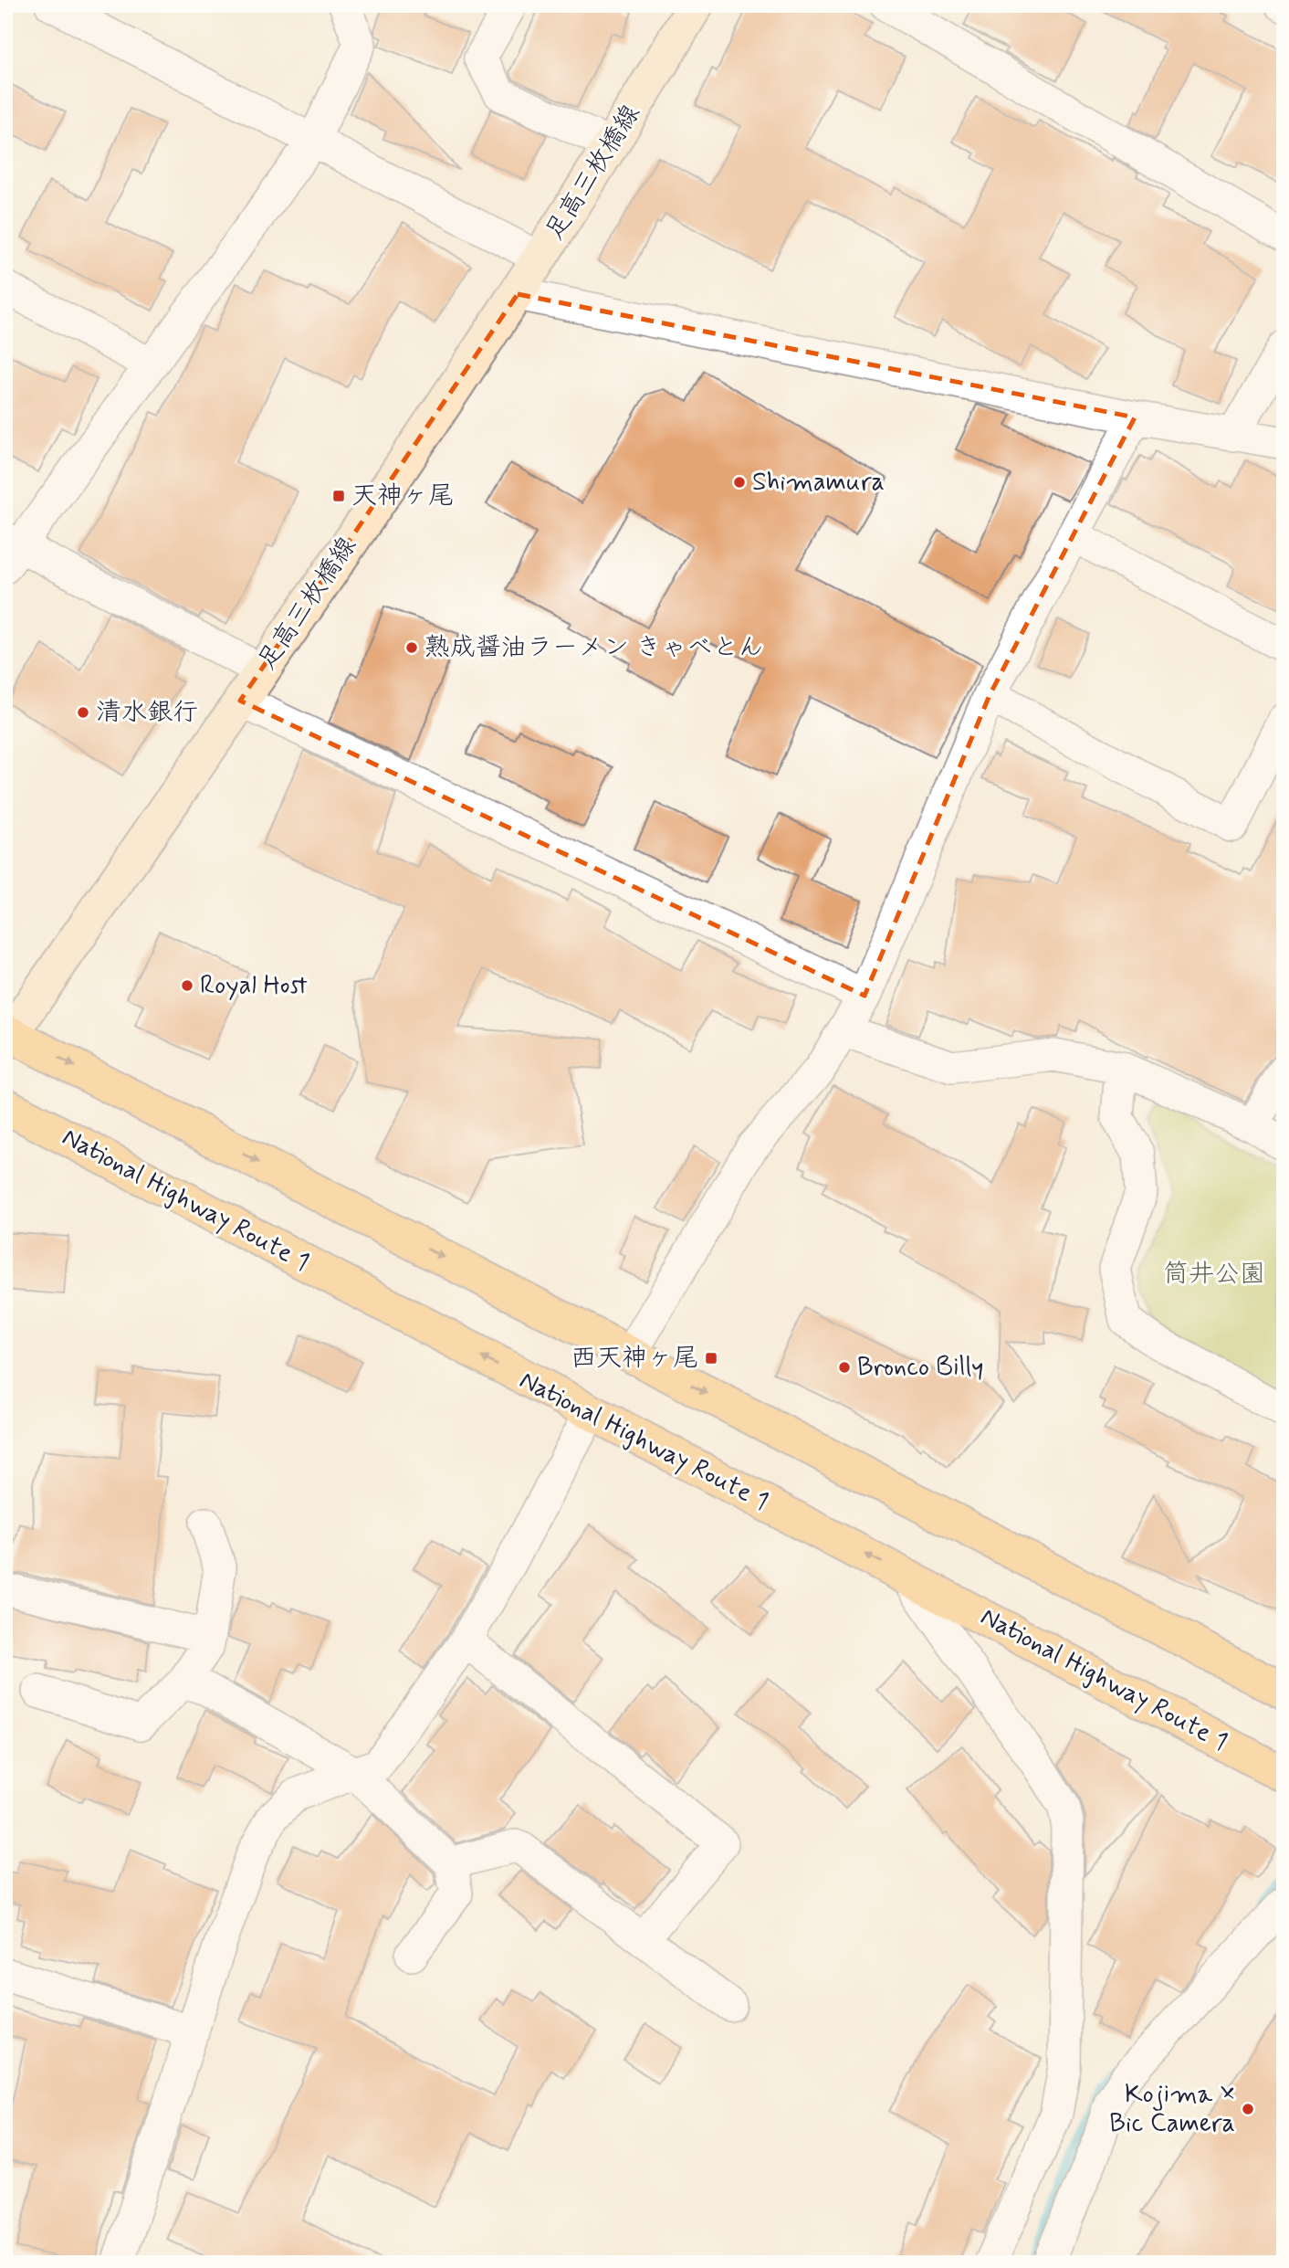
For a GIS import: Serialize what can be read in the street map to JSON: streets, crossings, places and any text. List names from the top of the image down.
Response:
{
  "streets": {
    "highway": ["National Highway Route 1"],
    "main road": ["足高三枚橋線"]
  },
  "parks": ["筒井公園"],
  "places": {
    "other": [
      "Shimamura",
      "熟成醤油ラーメン きゃべとん",
      "清水銀行",
      "Royal Host",
      "Bronco Billy",
      "Kojima × Bic Camera"
    ],
    "transit": ["天神ヶ尾", "西天神ヶ尾"]
  }
}
